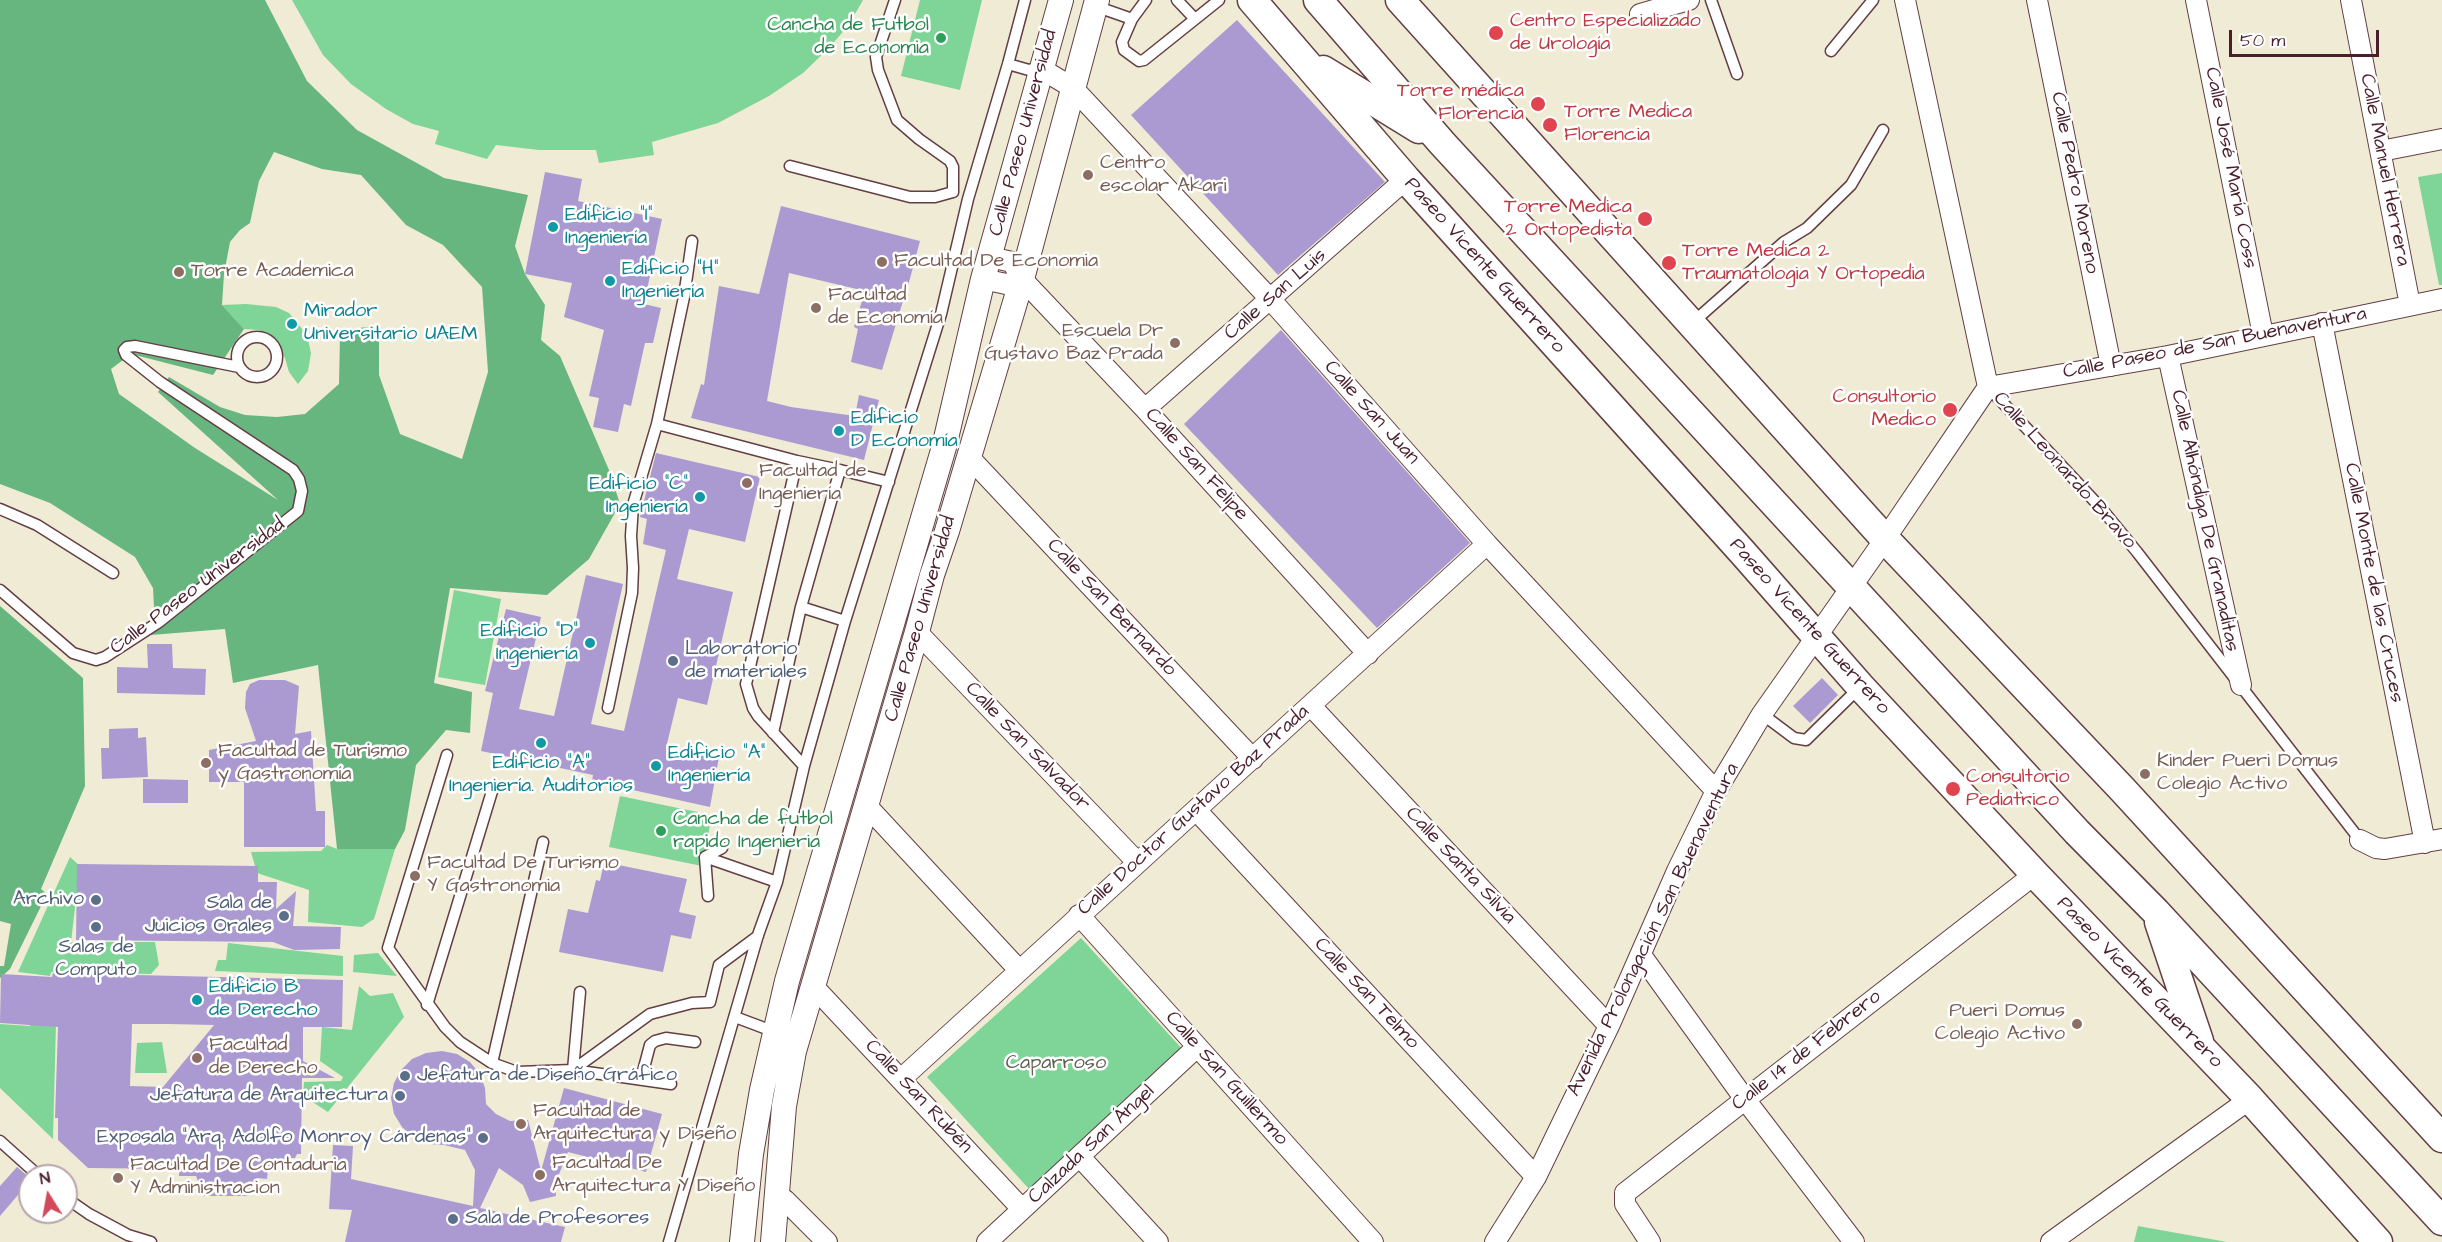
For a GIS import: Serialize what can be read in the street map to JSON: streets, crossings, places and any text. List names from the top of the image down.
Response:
{
  "streets": {
    "main road": ["Paseo Vicente Guerrero"],
    "street": [
      "Calle Paseo Universidad",
      "Calle José María Coss",
      "Calle Manuel Herrera",
      "Calle Pedro Moreno",
      "Calle San Luis",
      "Calle Paseo de San Buenaventura",
      "Calle San Juan",
      "Calle San Felipe",
      "Calle Leonardo Bravo",
      "Calle Alhóndiga De Granaditas",
      "Calle Monte de las Cruces",
      "Calle San Bernardo",
      "Calle San Salvador",
      "Calle Doctor Gustavo Baz Prada",
      "Calle Santa Silvia",
      "Avenida Prolongación San Buenaventura",
      "Calle San Telmo",
      "Calle 14 de Febrero",
      "Calle San Guillermo",
      "Calle San Rubén",
      "Calzada San Ángel"
    ]
  },
  "crossings": [
    ["Calle Paseo Universidad", "Calle San Juan"],
    ["Calle Paseo Universidad", "Calle San Felipe"],
    ["Calle Paseo Universidad", "Calle San Bernardo"],
    ["Calle Paseo Universidad", "Calle San Salvador"],
    ["Calle Paseo Universidad", "Calle San Rubén"],
    ["Calle José María Coss", "Calle Paseo de San Buenaventura"],
    ["Calle Manuel Herrera", "Calle Paseo de San Buenaventura"],
    ["Calle Pedro Moreno", "Calle Paseo de San Buenaventura"],
    ["Paseo Vicente Guerrero", "Calle San Luis"],
    ["Paseo Vicente Guerrero", "Avenida Prolongación San Buenaventura"],
    ["Paseo Vicente Guerrero", "Calle 14 de Febrero"],
    ["Calle San Luis", "Calle San Juan"],
    ["Calle San Luis", "Calle San Felipe"],
    ["Calle Paseo de San Buenaventura", "Calle Leonardo Bravo"],
    ["Calle Paseo de San Buenaventura", "Calle Alhóndiga De Granaditas"],
    ["Calle Paseo de San Buenaventura", "Calle Monte de las Cruces"],
    ["Calle Paseo de San Buenaventura", "Avenida Prolongación San Buenaventura"],
    ["Calle San Juan", "Calle Doctor Gustavo Baz Prada"],
    ["Calle San Juan", "Avenida Prolongación San Buenaventura"],
    ["Calle San Felipe", "Calle Doctor Gustavo Baz Prada"],
    ["Calle Leonardo Bravo", "Calle Alhóndiga De Granaditas"],
    ["Calle Leonardo Bravo", "Avenida Prolongación San Buenaventura"],
    ["Calle San Bernardo", "Calle Doctor Gustavo Baz Prada"],
    ["Calle San Salvador", "Calle Doctor Gustavo Baz Prada"],
    ["Calle Doctor Gustavo Baz Prada", "Calle Santa Silvia"],
    ["Calle Doctor Gustavo Baz Prada", "Calle San Telmo"],
    ["Calle Doctor Gustavo Baz Prada", "Calle San Guillermo"],
    ["Calle Doctor Gustavo Baz Prada", "Calle San Rubén"],
    ["Calle Santa Silvia", "Avenida Prolongación San Buenaventura"],
    ["Avenida Prolongación San Buenaventura", "Calle San Telmo"],
    ["Calle San Guillermo", "Calzada San Ángel"],
    ["Calle San Rubén", "Calzada San Ángel"]
  ],
  "parks": ["Caparroso"],
  "places": [
    "Centro Especializado de Urología",
    "Cancha de Futbol de Economia",
    "Torre médica Florencia",
    "Torre Medica Florencia",
    "Centro escolar Akari",
    "Torre Medica 2 Ortopedista",
    "Edificio \"I\" Ingeniería",
    "Facultad De Economia",
    "Torre Medica 2 Traumatologia Y Ortopedia",
    "Torre Academica",
    "Edificio \"H\" Ingeniería",
    "Facultad de Economía",
    "Mirador Universitario UAEM",
    "Escuela Dr Gustavo Baz Prada",
    "Consultorio Medico",
    "Edificio D Economía",
    "Facultad de Ingeniería",
    "Edificio \"C\" Ingeniería",
    "Edificio \"D\" Ingeniería",
    "Laboratorio de materiales",
    "Edificio \"A\" Ingeniería. Auditorios",
    "Facultad de Turismo y Gastronomía",
    "Edificio \"A\" Ingeniería",
    "Kinder Pueri Domus Colegio Activo",
    "Consultorio Pediatrico",
    "Cancha de futbol rapido Ingenieria",
    "Facultad De Turismo Y Gastronomia",
    "Archivo",
    "Sala de Juicios Orales",
    "Salas de Computo",
    "Edificio B de Derecho",
    "Pueri Domus Colegio Activo",
    "Facultad de Derecho",
    "Jefatura de Diseño Gráfico",
    "Jefatura de Arquitectura",
    "Facultad de Arquitectura y Diseño",
    "Exposala \"Arq. Adolfo Monroy Cárdenas\"",
    "Facultad De Arquitectura Y Diseño",
    "Facultad De Contaduria Y Administracion",
    "Sala de Profesores"
  ],
  "scale_bar": "50 m",
  "north": "top"
}
